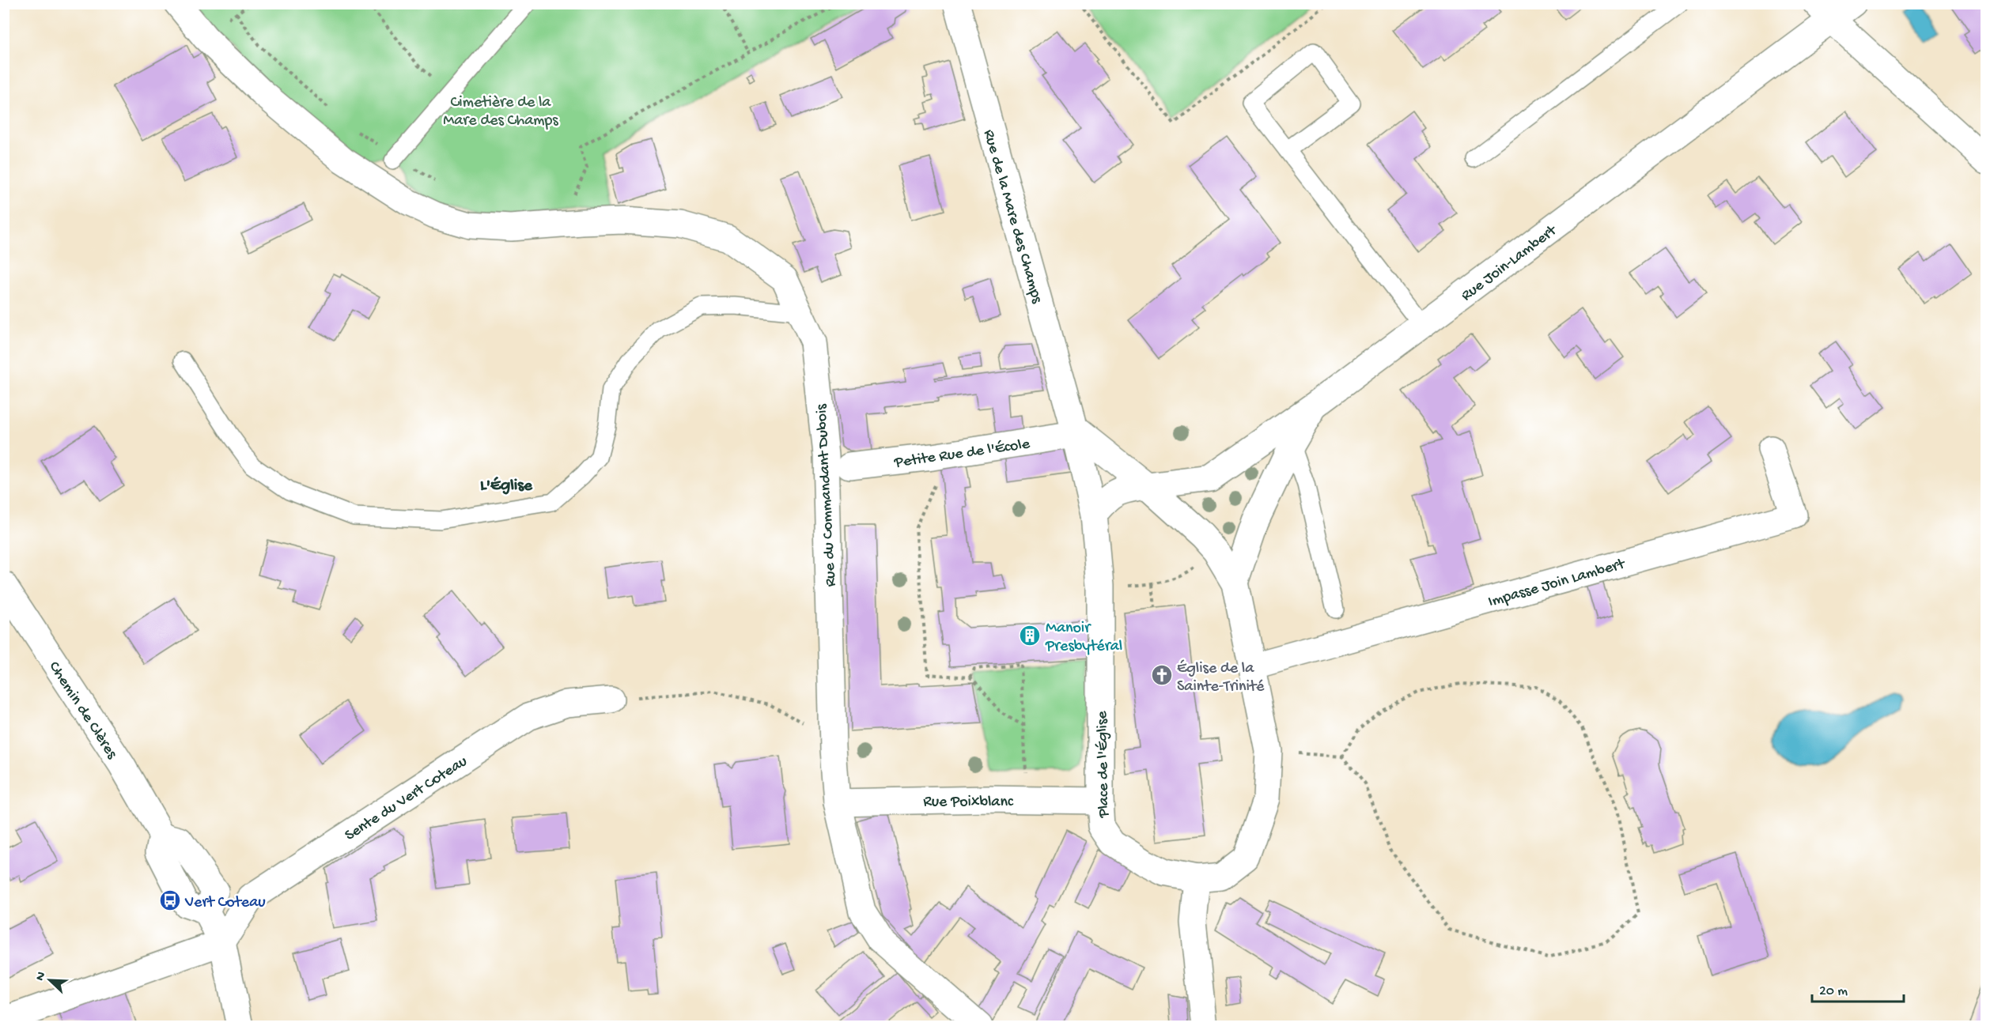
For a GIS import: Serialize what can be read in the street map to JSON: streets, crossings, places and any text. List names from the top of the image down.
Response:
{
  "streets": {
    "street": [
      "Rue de la Mare des Champs",
      "Rue Join-Lambert",
      "Petite Rue de l'École",
      "Rue du Commandant Dubois",
      "Impasse Join Lambert",
      "Chemin de Clères",
      "Place de l'Église",
      "Sente du Vert Coteau",
      "Rue Poixblanc"
    ]
  },
  "crossings": [
    ["Rue de la Mare des Champs", "Petite Rue de l'École"],
    ["Rue de la Mare des Champs", "Place de l'Église"],
    ["Rue Join-Lambert", "Place de l'Église"],
    ["Rue du Commandant Dubois", "Rue Poixblanc"],
    ["Impasse Join Lambert", "Place de l'Église"],
    ["Chemin de Clères", "Sente du Vert Coteau"],
    ["Place de l'Église", "Rue Poixblanc"]
  ],
  "districts": ["L'Église"],
  "parks": ["Cimetière de la Mare des Champs"],
  "places": {
    "building": ["Manoir Presbytéral"],
    "church": ["Église de la Sainte-Trinité"],
    "bus stop": ["Vert Coteau"]
  },
  "scale_bar": "20 m",
  "north": "top left"
}
